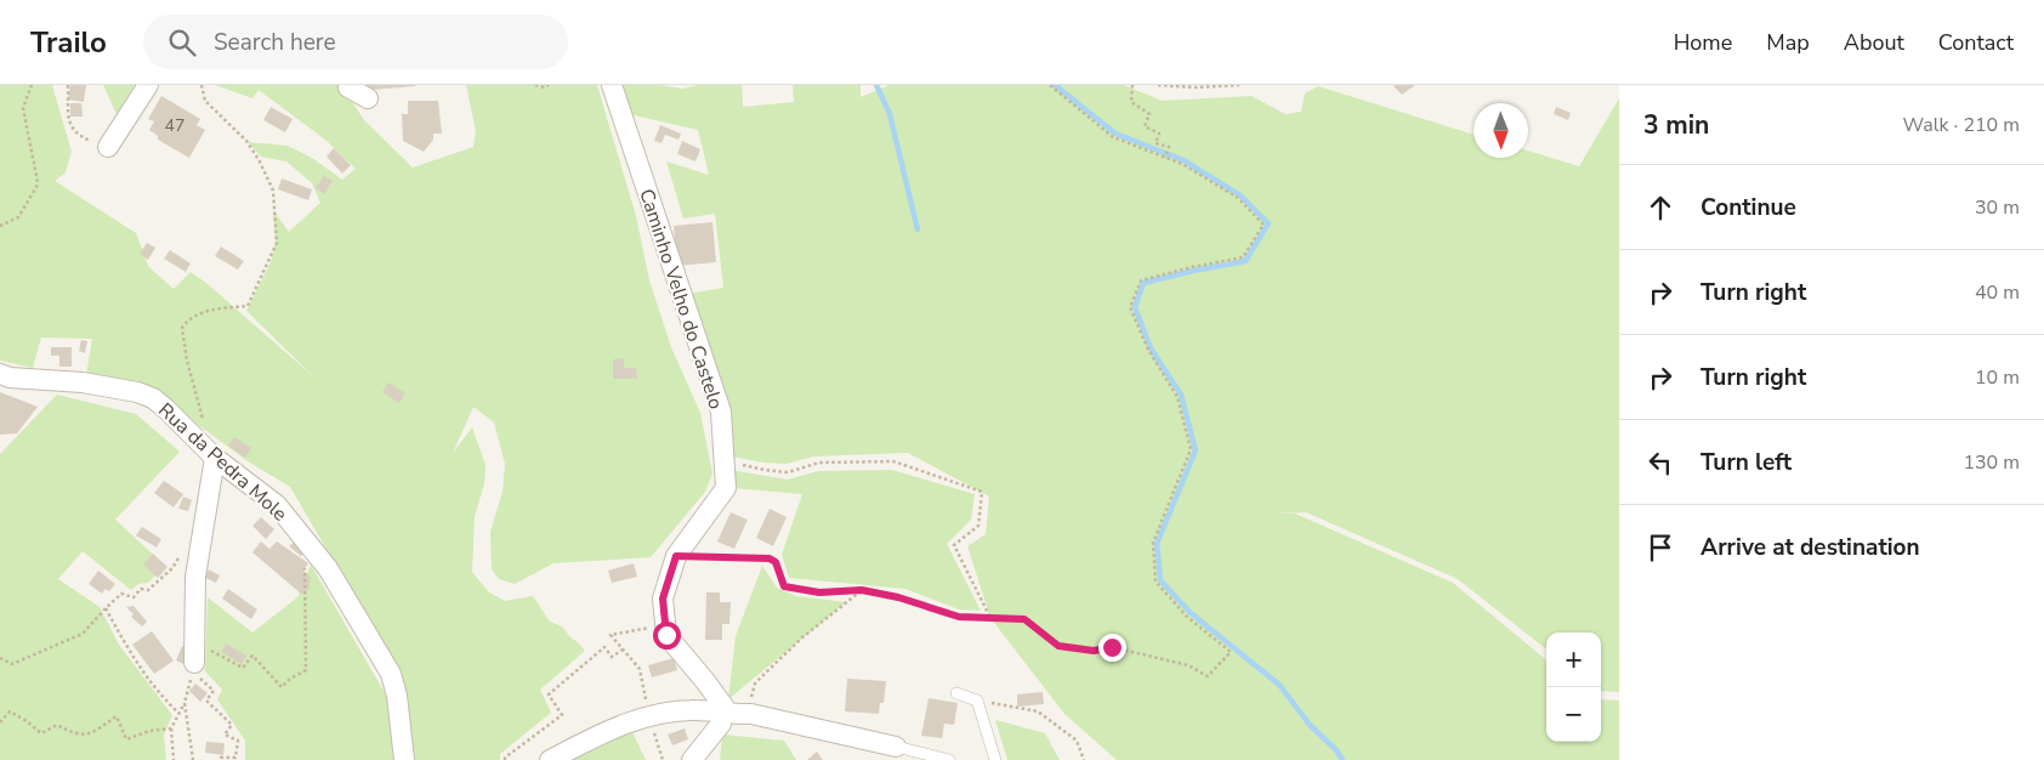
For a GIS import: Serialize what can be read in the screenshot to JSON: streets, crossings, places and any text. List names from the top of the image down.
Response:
{
  "streets": {
    "street": ["Caminho Velho do Castelo", "Rua da Pedra Mole"]
  },
  "house_numbers": ["47"],
  "north": "bottom",
  "page": {
    "header": "Trailo",
    "search": "Search here",
    "nav": [
      "Home",
      "Map",
      "About",
      "Contact"
    ],
    "heading": ["3 min", "Walk · 210 m"],
    "list": [
      ["Continue", "30 m"],
      ["Turn right", "40 m"],
      ["Turn right", "10 m"],
      ["Turn left", "130 m"],
      "Arrive at destination"
    ],
    "map_buttons": ["+", "−"]
  }
}
